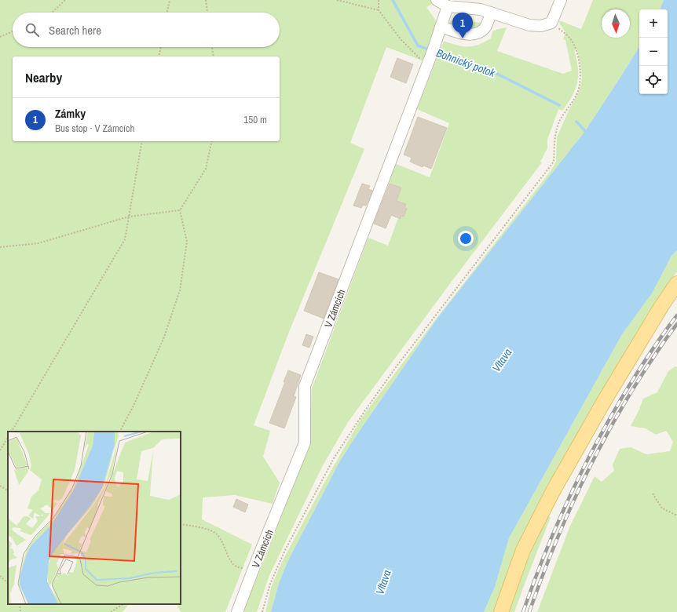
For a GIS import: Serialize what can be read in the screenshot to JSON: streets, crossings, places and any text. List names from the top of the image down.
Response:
{
  "streets": {
    "street": ["V Zámcích"]
  },
  "water": ["Bohnický potok", "Vltava"],
  "north": "bottom",
  "page": {
    "map_buttons": ["+", "−"],
    "pins": "1",
    "search": "Search here",
    "heading": "Nearby",
    "list": [
      {
        "mark": "1",
        "name": "Zámky",
        "note": "Bus stop · V Zámcích",
        "value": "150 m"
      }
    ]
  }
}
